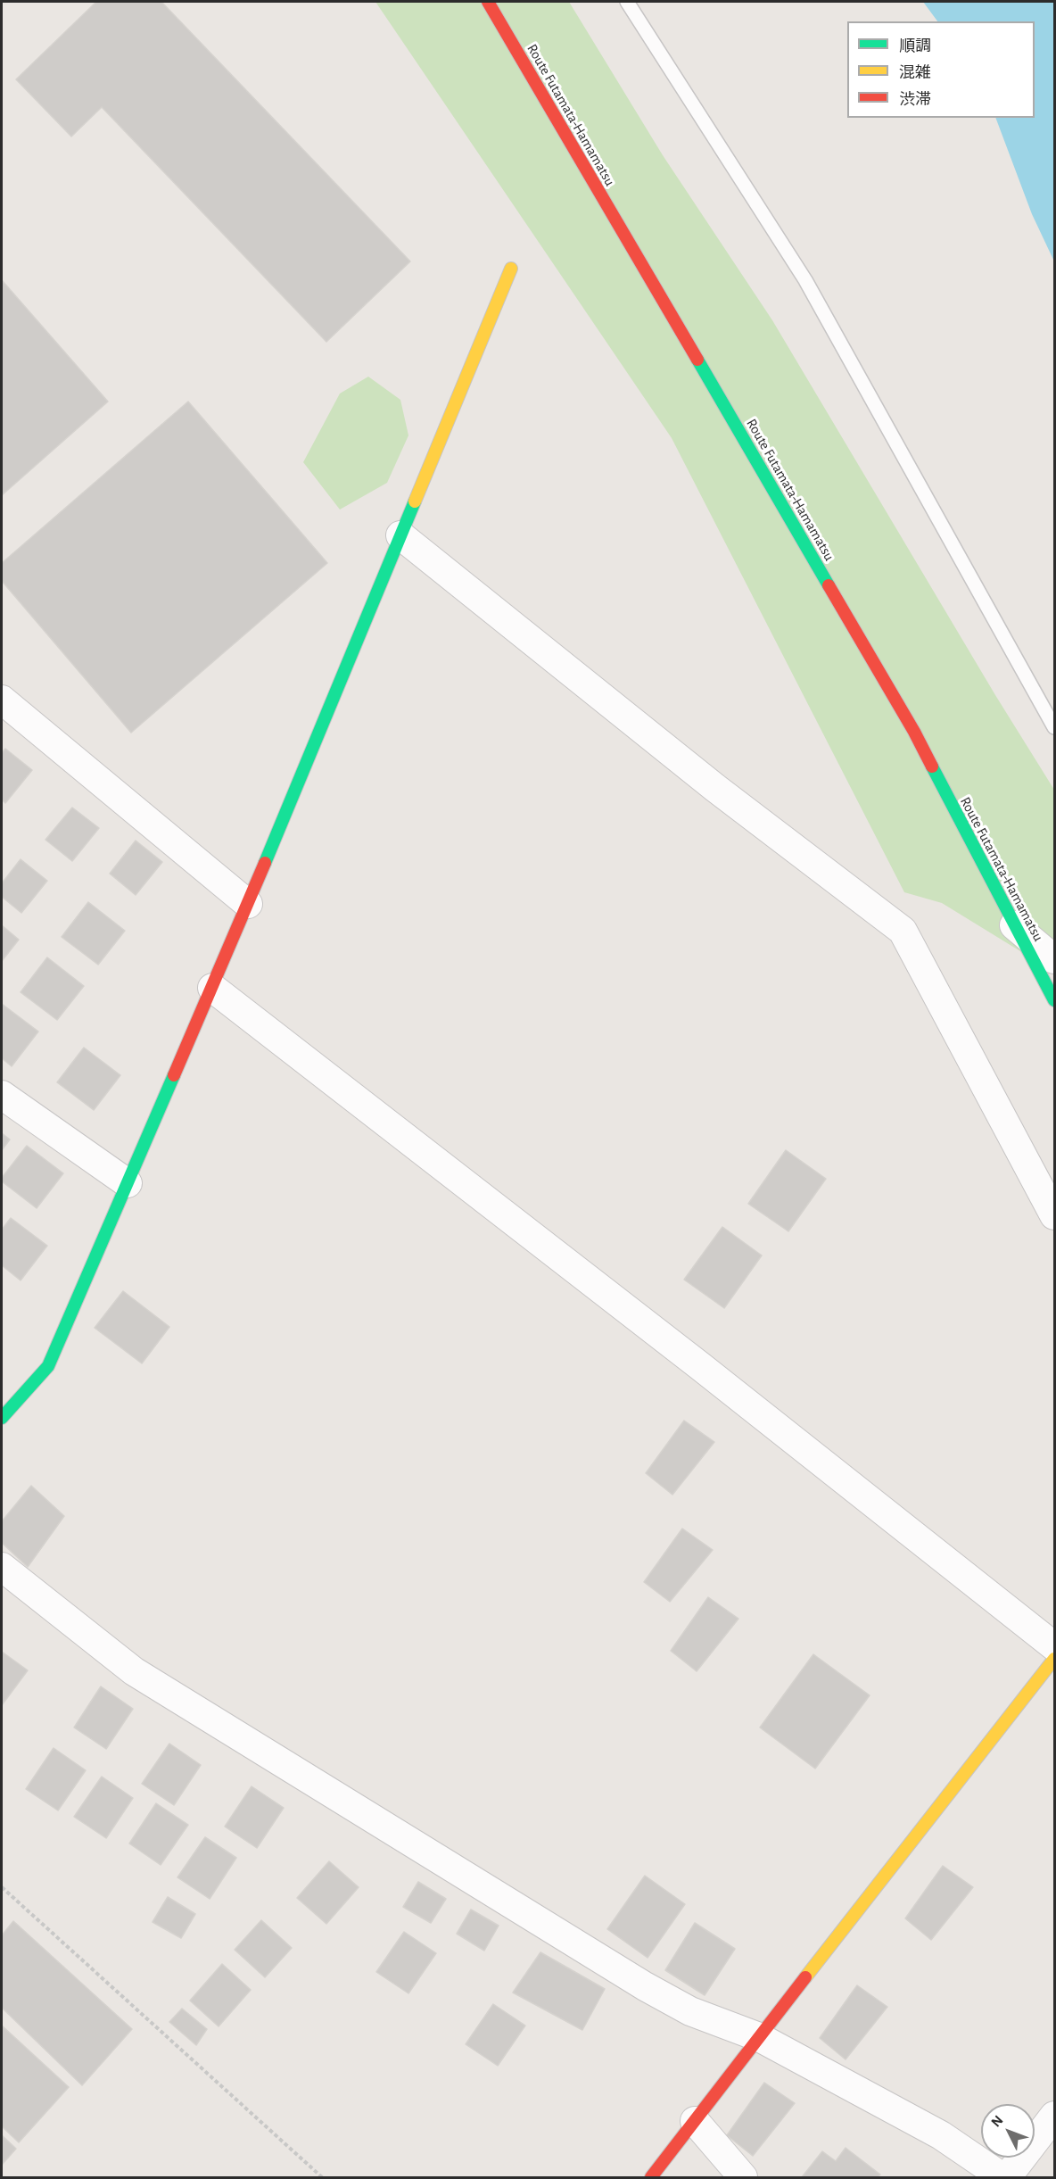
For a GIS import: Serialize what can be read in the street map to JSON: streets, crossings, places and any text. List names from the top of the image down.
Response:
{
  "streets": {
    "street": ["Route Futamata-Hamamatsu"]
  },
  "legend": ["順調", "混雑", "渋滞"],
  "north": "top left"
}
